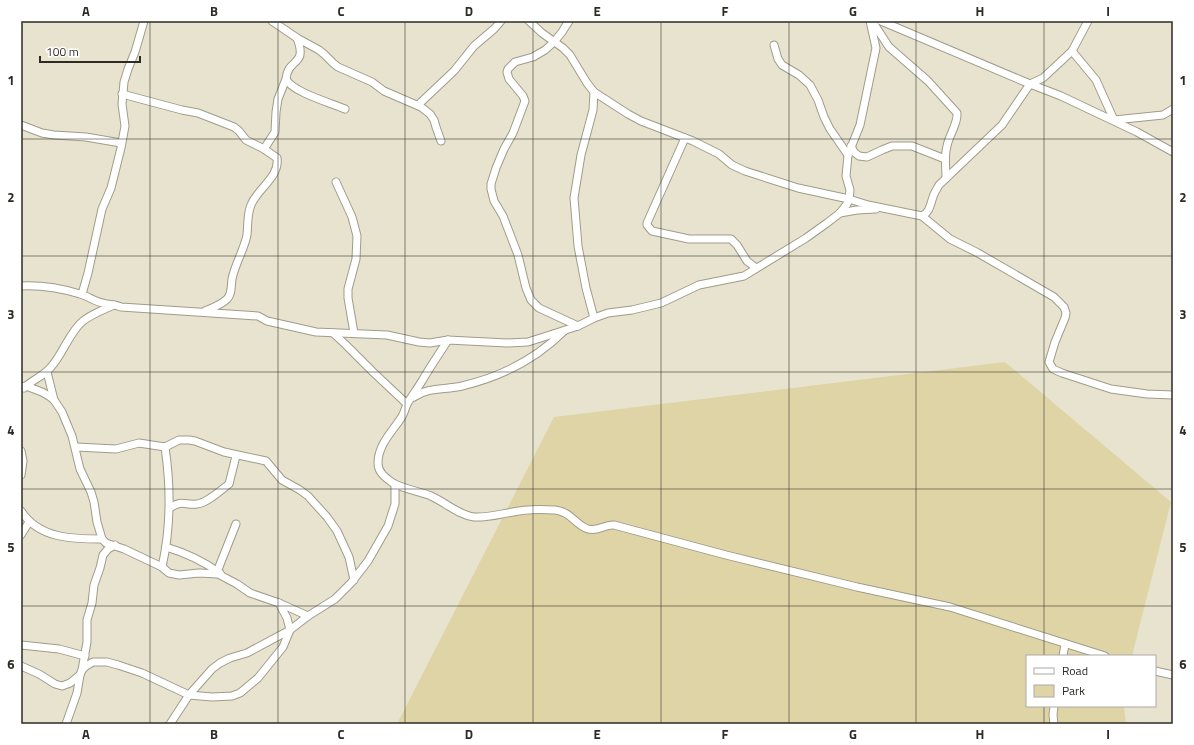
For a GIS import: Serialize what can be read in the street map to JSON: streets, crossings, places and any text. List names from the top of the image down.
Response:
{
  "legend": ["Road", "Park"],
  "scale_bar": "100 m",
  "grid": {
    "columns": [
      "A",
      "B",
      "C",
      "D",
      "E",
      "F",
      "G",
      "H",
      "I"
    ],
    "rows": [
      "1",
      "2",
      "3",
      "4",
      "5",
      "6"
    ]
  }
}
